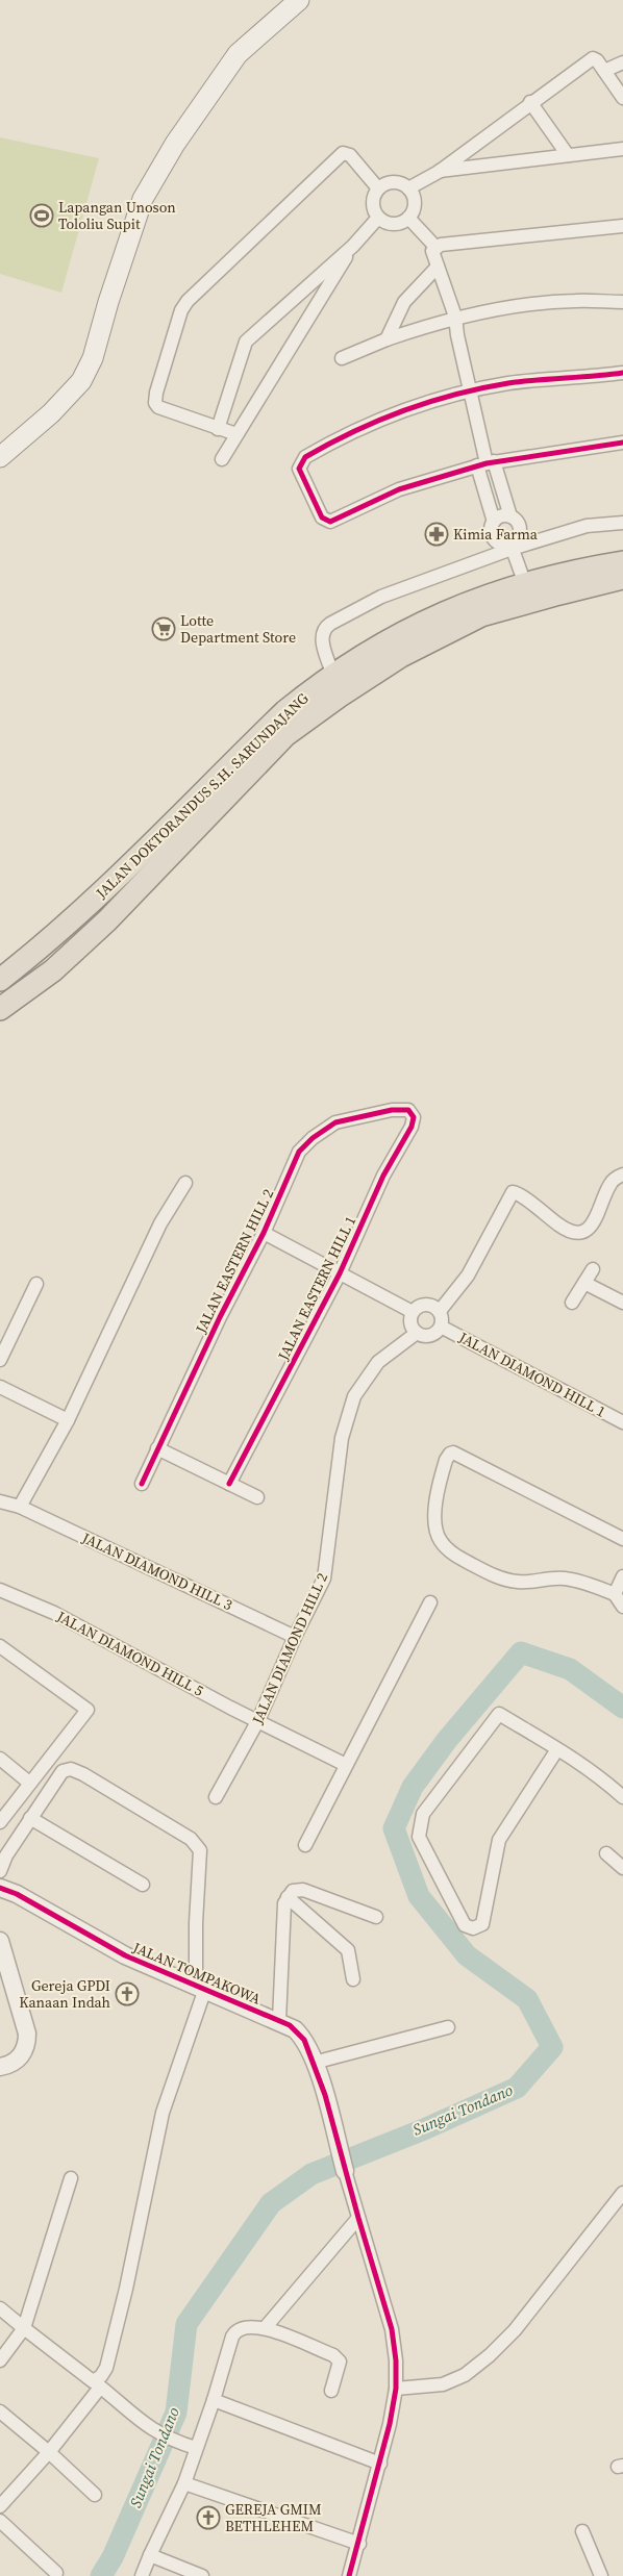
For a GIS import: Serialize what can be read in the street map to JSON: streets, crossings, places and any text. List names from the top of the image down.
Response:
{
  "streets": {
    "highway": ["JALAN DOKTORANDUS S.H. SARUNDAJANG"],
    "street": [
      "JALAN EASTERN HILL 2",
      "JALAN EASTERN HILL 1",
      "JALAN DIAMOND HILL 1",
      "JALAN DIAMOND HILL 3",
      "JALAN DIAMOND HILL 2",
      "JALAN DIAMOND HILL 5",
      "JALAN TOMPAKOWA"
    ]
  },
  "crossings": [
    ["JALAN EASTERN HILL 2", "JALAN EASTERN HILL 1"],
    ["JALAN DIAMOND HILL 1", "JALAN DIAMOND HILL 2"],
    ["JALAN DIAMOND HILL 3", "JALAN DIAMOND HILL 2"],
    ["JALAN DIAMOND HILL 2", "JALAN DIAMOND HILL 5"]
  ],
  "water": ["Sungai Tondano"],
  "places": {
    "sports": ["Lapangan Unoson Tololiu Supit"],
    "pharmacy": ["Kimia Farma"],
    "supermarket": ["Lotte Department Store"],
    "church": ["Gereja GPDI Kanaan Indah", "GEREJA GMIM BETHLEHEM"]
  }
}
